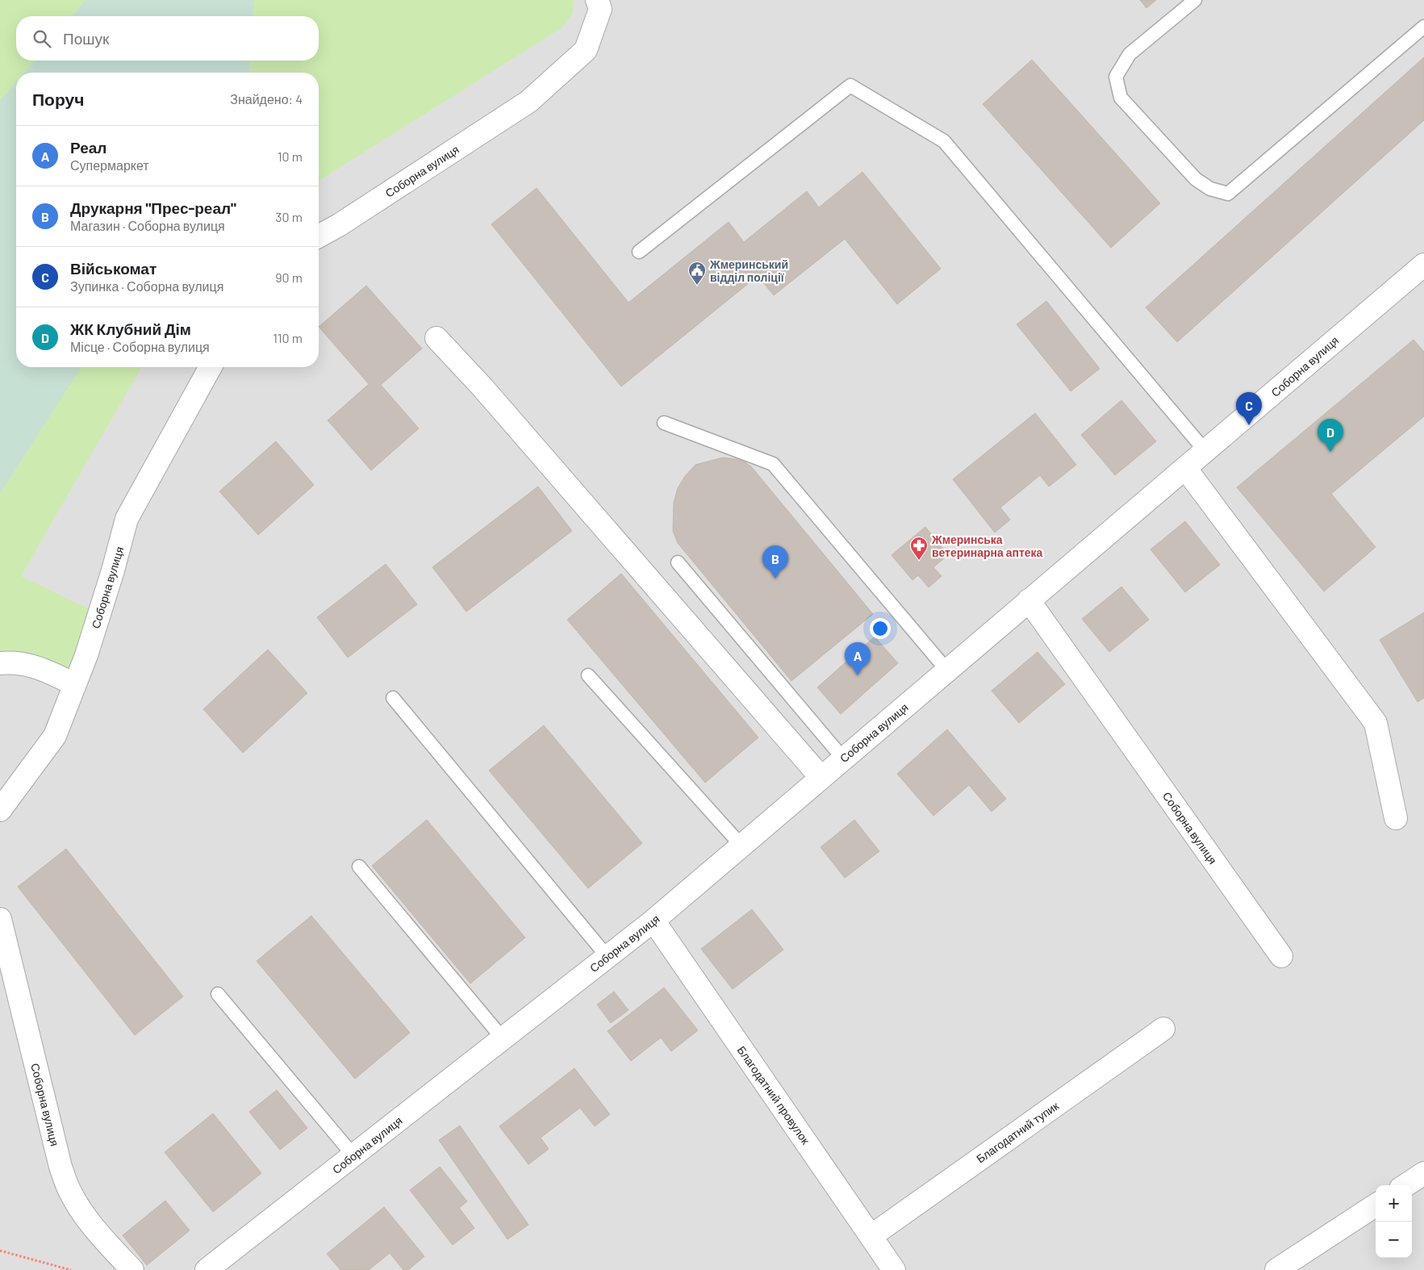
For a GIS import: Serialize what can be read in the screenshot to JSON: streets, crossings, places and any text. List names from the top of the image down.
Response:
{
  "streets": {
    "street": ["Соборна вулиця", "Благодатний провулок", "Благодатний тупик"]
  },
  "crossings": [
    ["Соборна вулиця", "Благодатний провулок"],
    ["Благодатний провулок", "Благодатний тупик"]
  ],
  "places": {
    "public building": ["Жмеринський відділ поліції"],
    "pharmacy": ["Жмеринська ветеринарна аптека"]
  },
  "page": {
    "search": "Пошук",
    "heading": ["Поруч", "Знайдено: 4"],
    "list": [
      {
        "mark": "A",
        "name": "Реал",
        "note": "Супермаркет",
        "value": "10 m"
      },
      {
        "mark": "B",
        "name": "Друкарня \"Прес-реал\"",
        "note": "Магазин · Соборна вулиця",
        "value": "30 m"
      },
      {
        "mark": "C",
        "name": "Військомат",
        "note": "Зупинка · Соборна вулиця",
        "value": "90 m"
      },
      {
        "mark": "D",
        "name": "ЖК Клубний Дім",
        "note": "Місце · Соборна вулиця",
        "value": "110 m"
      }
    ],
    "pins": [
      "C",
      "D",
      "B",
      "A"
    ],
    "map_buttons": ["+", "−"]
  }
}
